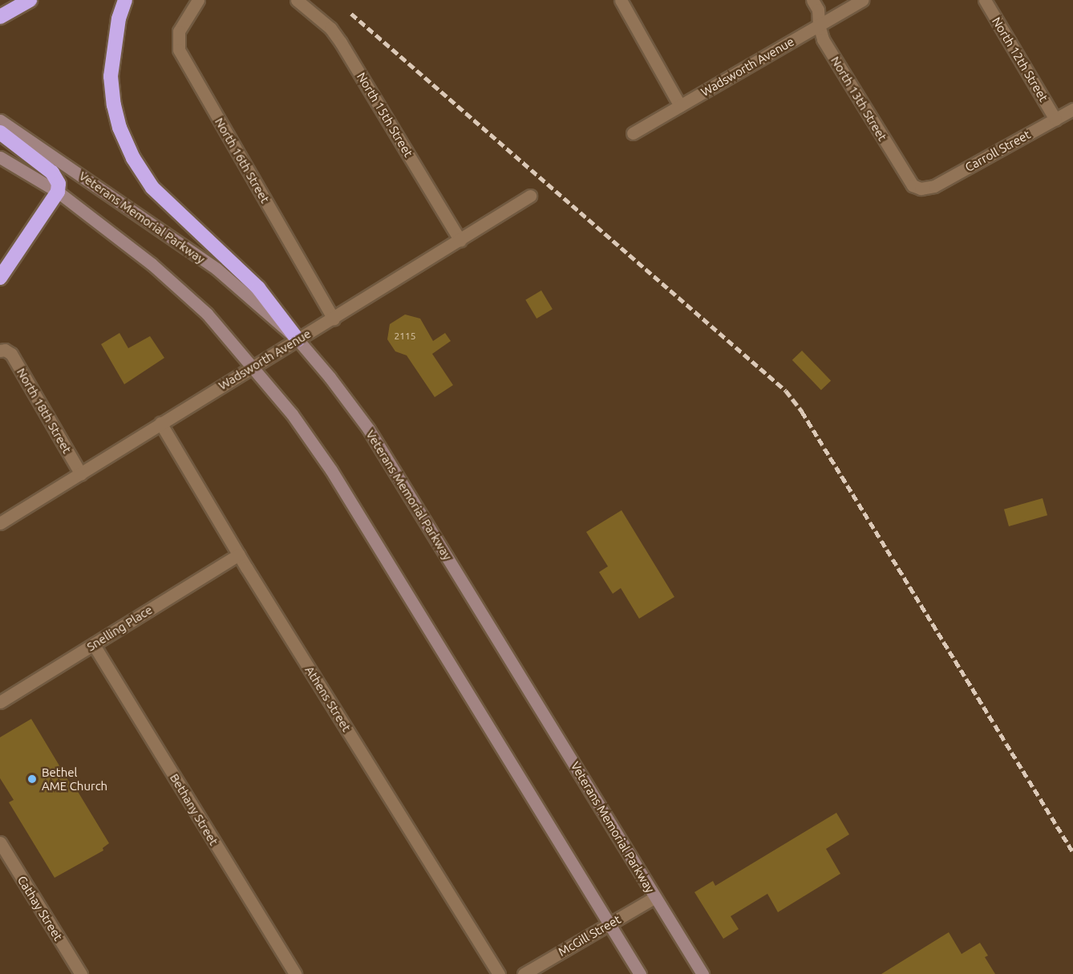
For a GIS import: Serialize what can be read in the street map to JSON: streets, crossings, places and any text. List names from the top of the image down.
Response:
{
  "streets": {
    "street": [
      "North 12th Street",
      "Wadsworth Avenue",
      "North 13th Street",
      "North 15th Street",
      "Carroll Street",
      "North 16th Street",
      "Veterans Memorial Parkway",
      "North 18th Street",
      "Snelling Place",
      "Athens Street",
      "Bethany Street",
      "Cathay Street",
      "McGill Street"
    ]
  },
  "crossings": [
    ["North 12th Street", "Carroll Street"],
    ["Wadsworth Avenue", "North 13th Street"],
    ["Wadsworth Avenue", "North 15th Street"],
    ["Wadsworth Avenue", "North 16th Street"],
    ["Wadsworth Avenue", "Veterans Memorial Parkway"],
    ["Wadsworth Avenue", "North 18th Street"],
    ["Wadsworth Avenue", "Athens Street"],
    ["North 13th Street", "Carroll Street"],
    ["Veterans Memorial Parkway", "McGill Street"],
    ["Snelling Place", "Athens Street"],
    ["Snelling Place", "Bethany Street"]
  ],
  "places": ["Bethel AME Church"],
  "house_numbers": ["2115"]
}
